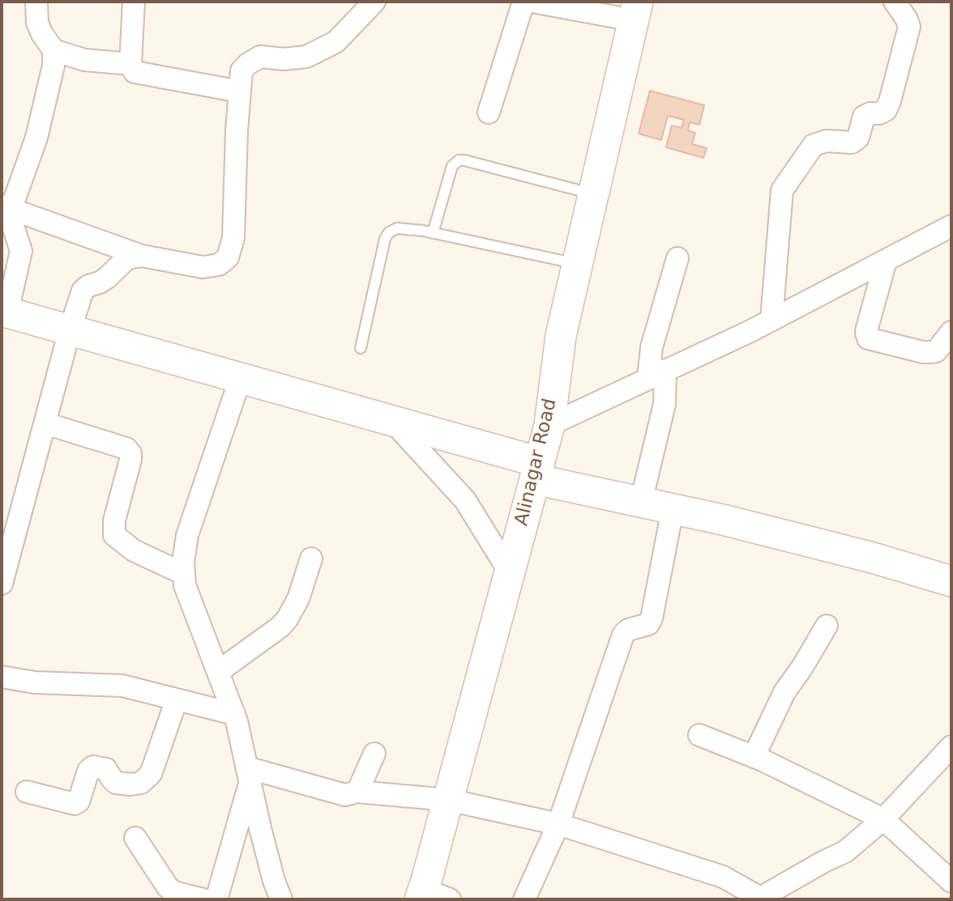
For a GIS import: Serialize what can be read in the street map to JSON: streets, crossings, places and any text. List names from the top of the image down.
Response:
{
  "streets": {
    "street": ["Alinagar Road"]
  }
}
